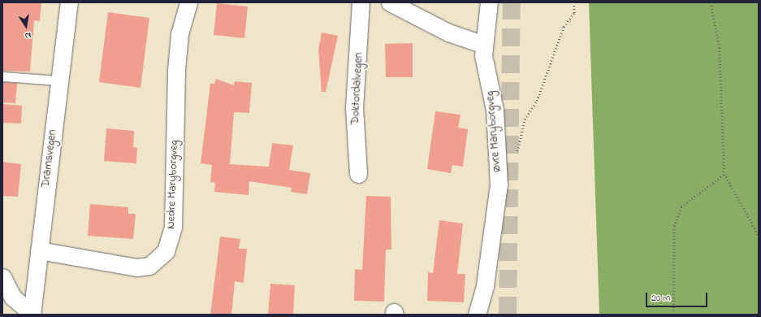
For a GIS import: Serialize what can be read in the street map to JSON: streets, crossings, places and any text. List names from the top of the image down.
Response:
{
  "streets": {
    "street": [
      "Doktordalvegen",
      "Øvre Maryborgveg",
      "Dramsvegen",
      "Nedre Maryborgveg"
    ]
  },
  "crossings": [
    ["Dramsvegen", "Nedre Maryborgveg"]
  ],
  "scale_bar": "20 m",
  "north": "bottom"
}
